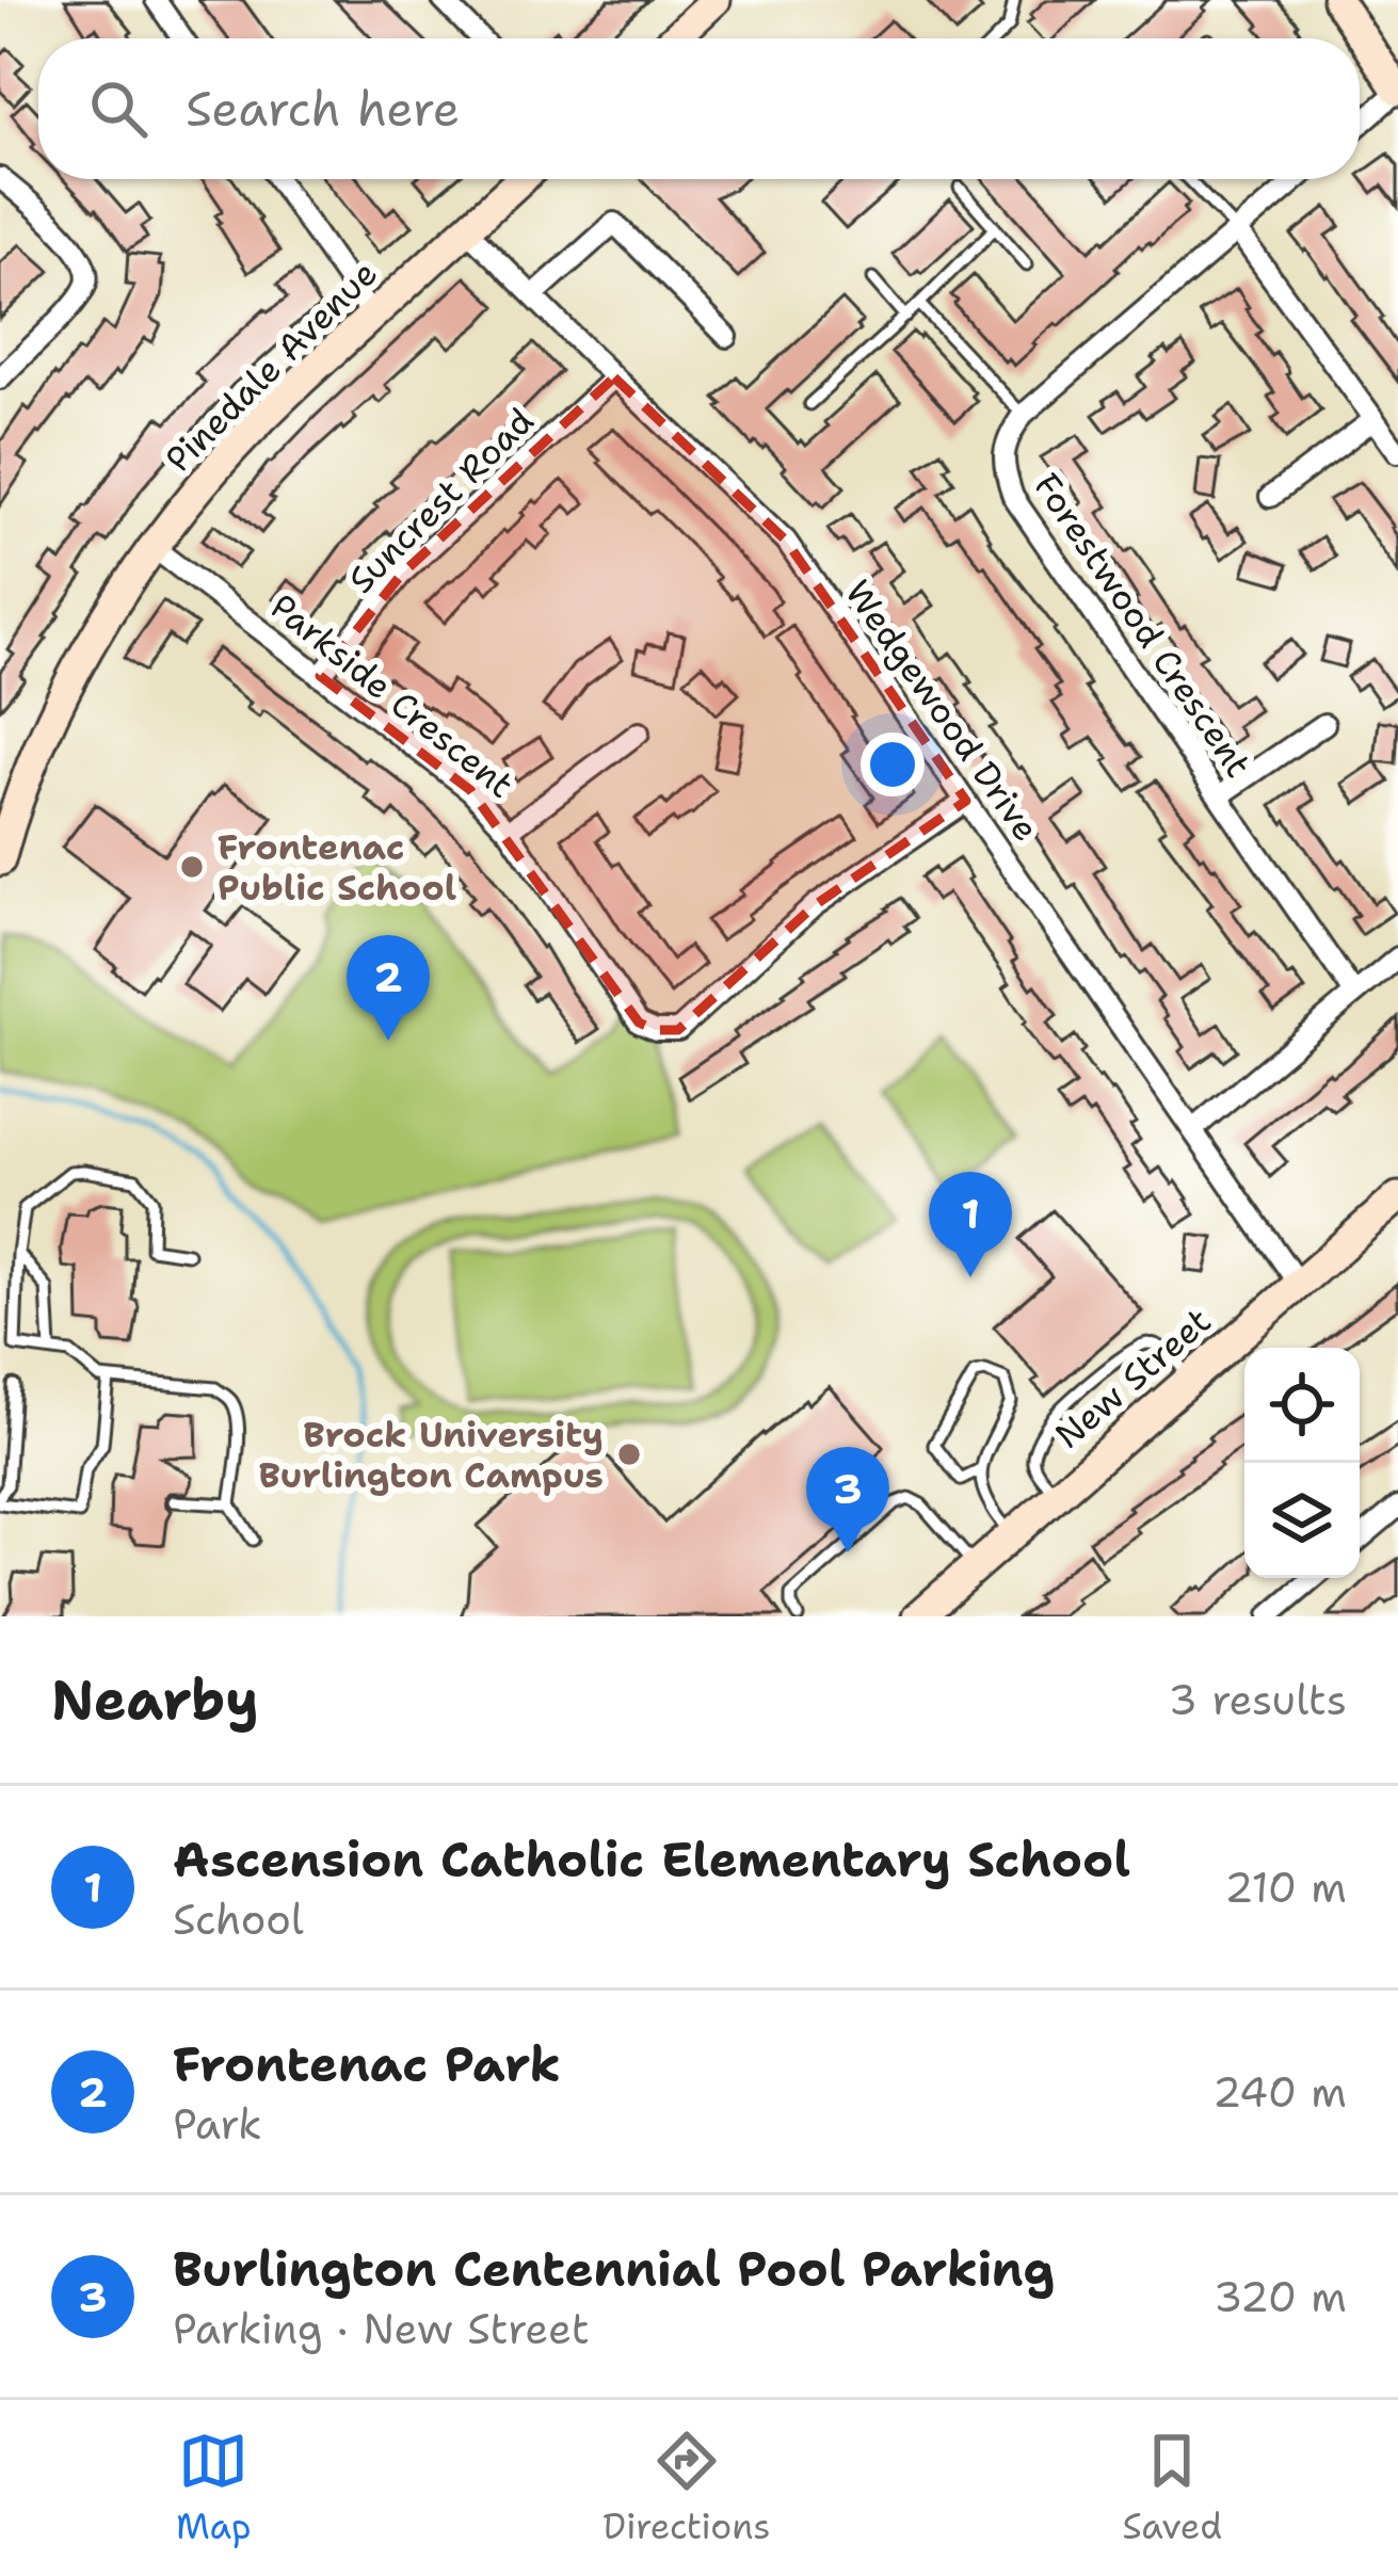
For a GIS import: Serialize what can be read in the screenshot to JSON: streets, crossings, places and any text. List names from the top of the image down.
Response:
{
  "streets": {
    "street": [
      "Pinedale Avenue",
      "Suncrest Road",
      "Forestwood Crescent",
      "Parkside Crescent",
      "Wedgewood Drive",
      "New Street"
    ]
  },
  "crossings": [
    ["Pinedale Avenue", "Parkside Crescent"],
    ["Pinedale Avenue", "Wedgewood Drive"],
    ["Suncrest Road", "Parkside Crescent"],
    ["Suncrest Road", "Wedgewood Drive"],
    ["Parkside Crescent", "Wedgewood Drive"],
    ["Wedgewood Drive", "New Street"]
  ],
  "places": ["Frontenac Public School", "Brock University Burlington Campus"],
  "page": {
    "search": "Search here",
    "pins": ["2", "1", "3"],
    "heading": ["Nearby", "3 results"],
    "list": [
      {
        "mark": "1",
        "name": "Ascension Catholic Elementary School",
        "note": "School",
        "value": "210 m"
      },
      {
        "mark": "2",
        "name": "Frontenac Park",
        "note": "Park",
        "value": "240 m"
      },
      {
        "mark": "3",
        "name": "Burlington Centennial Pool Parking",
        "note": "Parking · New Street",
        "value": "320 m"
      }
    ],
    "nav": ["Map", "Directions", "Saved"]
  }
}
